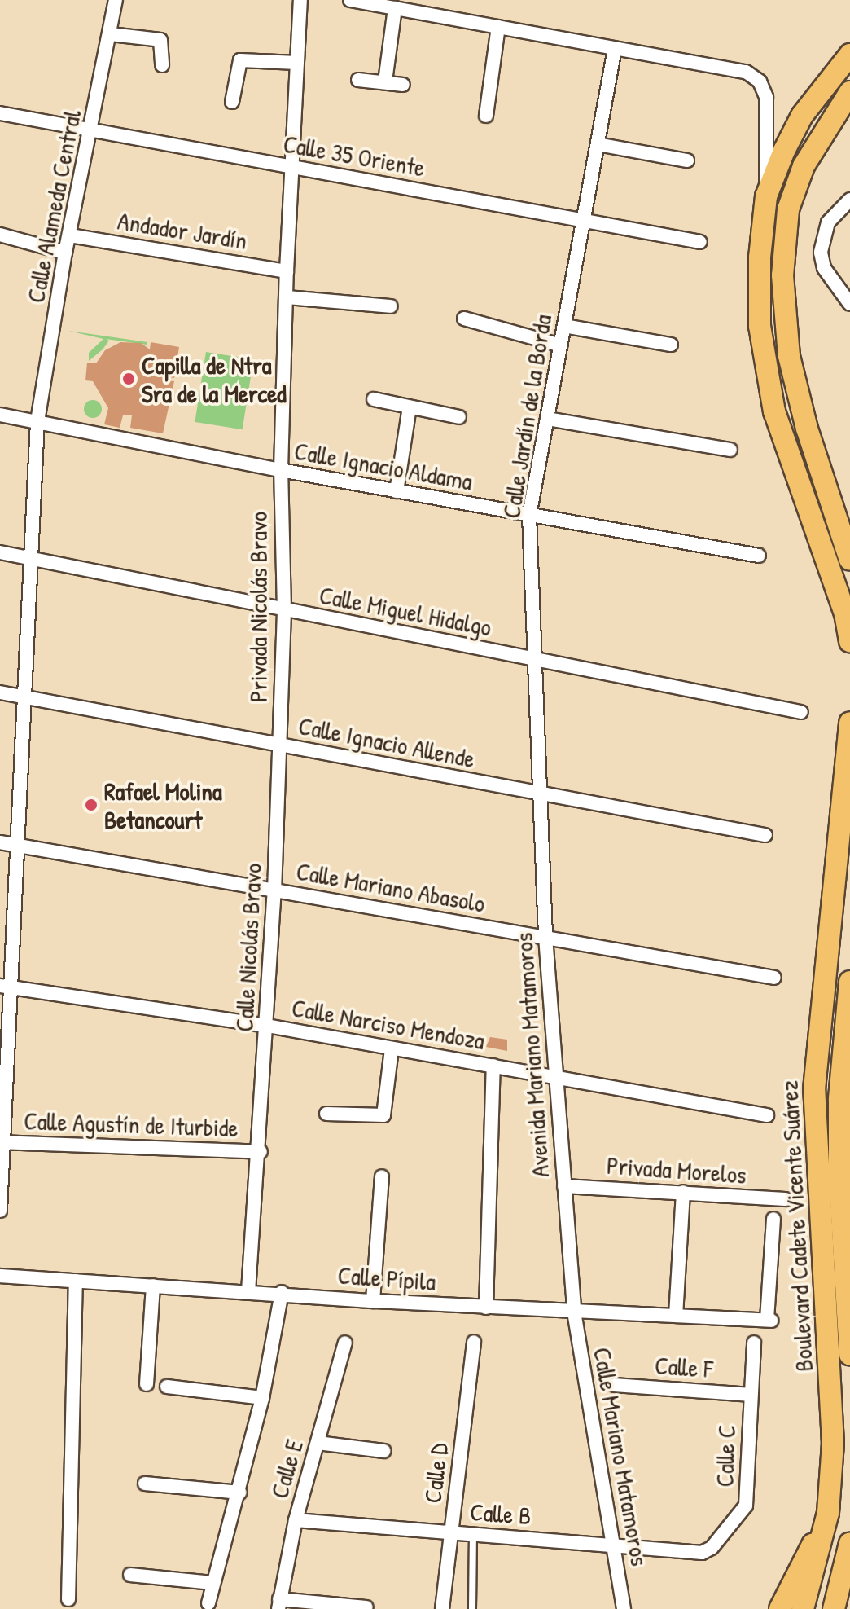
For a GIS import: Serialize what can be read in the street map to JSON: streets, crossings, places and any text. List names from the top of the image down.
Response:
{
  "streets": {
    "main road": ["Boulevard Cadete Vicente Suárez"],
    "street": [
      "Calle 35 Oriente",
      "Calle Alameda Central",
      "Andador Jardín",
      "Calle Jardín de la Borda",
      "Calle Ignacio Aldama",
      "Privada Nicolás Bravo",
      "Calle Miguel Hidalgo",
      "Calle Ignacio Allende",
      "Calle Mariano Abasolo",
      "Calle Nicolás Bravo",
      "Calle Narciso Mendoza",
      "Avenida Mariano Matamoros",
      "Calle Agustín de Iturbide",
      "Privada Morelos",
      "Calle Pípila",
      "Calle F",
      "Calle C",
      "Calle Mariano Matamoros",
      "Calle E",
      "Calle D",
      "Calle B"
    ]
  },
  "crossings": [
    ["Calle 35 Oriente", "Calle Alameda Central"],
    ["Calle 35 Oriente", "Calle Jardín de la Borda"],
    ["Calle 35 Oriente", "Privada Nicolás Bravo"],
    ["Calle Alameda Central", "Andador Jardín"],
    ["Calle Alameda Central", "Calle Ignacio Aldama"],
    ["Calle Alameda Central", "Calle Miguel Hidalgo"],
    ["Calle Alameda Central", "Calle Ignacio Allende"],
    ["Calle Alameda Central", "Calle Mariano Abasolo"],
    ["Calle Alameda Central", "Calle Narciso Mendoza"],
    ["Calle Alameda Central", "Calle Agustín de Iturbide"],
    ["Andador Jardín", "Privada Nicolás Bravo"],
    ["Calle Jardín de la Borda", "Calle Ignacio Aldama"],
    ["Calle Jardín de la Borda", "Calle Miguel Hidalgo"],
    ["Calle Jardín de la Borda", "Calle Ignacio Allende"],
    ["Calle Jardín de la Borda", "Avenida Mariano Matamoros"],
    ["Calle Ignacio Aldama", "Privada Nicolás Bravo"],
    ["Privada Nicolás Bravo", "Calle Miguel Hidalgo"],
    ["Privada Nicolás Bravo", "Calle Ignacio Allende"],
    ["Privada Nicolás Bravo", "Calle Nicolás Bravo"],
    ["Calle Ignacio Allende", "Calle Nicolás Bravo"],
    ["Calle Ignacio Allende", "Avenida Mariano Matamoros"],
    ["Calle Mariano Abasolo", "Calle Nicolás Bravo"],
    ["Calle Mariano Abasolo", "Avenida Mariano Matamoros"],
    ["Calle Nicolás Bravo", "Calle Narciso Mendoza"],
    ["Calle Nicolás Bravo", "Calle Agustín de Iturbide"],
    ["Calle Narciso Mendoza", "Avenida Mariano Matamoros"],
    ["Avenida Mariano Matamoros", "Privada Morelos"],
    ["Avenida Mariano Matamoros", "Calle Pípila"],
    ["Avenida Mariano Matamoros", "Calle Mariano Matamoros"],
    ["Calle Pípila", "Calle Mariano Matamoros"],
    ["Calle F", "Calle C"],
    ["Calle C", "Calle B"],
    ["Calle Mariano Matamoros", "Calle B"],
    ["Calle E", "Calle B"],
    ["Calle D", "Calle B"]
  ],
  "places": ["Capilla de Ntra Sra de la Merced", "Rafael Molina Betancourt"]
}
